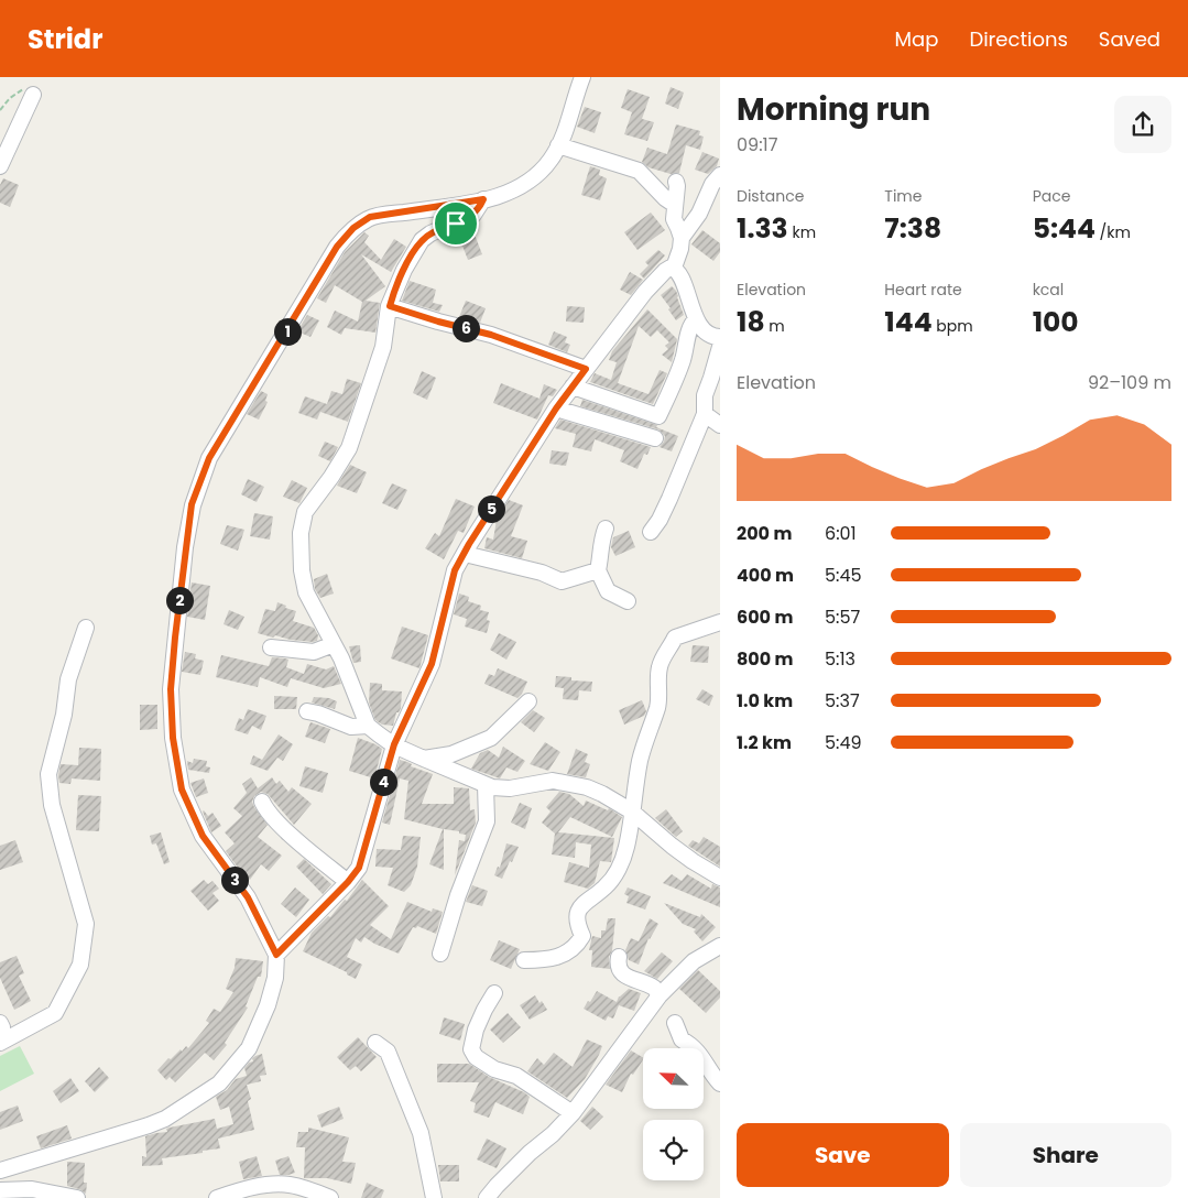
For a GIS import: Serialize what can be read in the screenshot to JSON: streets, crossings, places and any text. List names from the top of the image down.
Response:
{
  "north": "top left",
  "page": {
    "header": "Stridr",
    "nav": ["Map", "Directions", "Saved"],
    "heading": ["Morning run", "09:17"],
    "stats": [
      ["Distance", "1.33 km"],
      ["Time", "7:38"],
      ["Pace", "5:44 /km"],
      ["Elevation", "18 m"],
      ["Heart rate", "144 bpm"],
      ["kcal", "100"]
    ],
    "pins": [
      "6",
      "1",
      "5",
      "2",
      "4",
      "3"
    ],
    "chart": ["Elevation", "92–109 m"],
    "list": [
      {
        "name": "200 m",
        "note": "6:01"
      },
      {
        "name": "400 m",
        "note": "5:45"
      },
      {
        "name": "600 m",
        "note": "5:57"
      },
      {
        "name": "800 m",
        "note": "5:13"
      },
      {
        "name": "1.0 km",
        "note": "5:37"
      },
      {
        "name": "1.2 km",
        "note": "5:49"
      }
    ],
    "buttons": ["Save", "Share"]
  }
}
